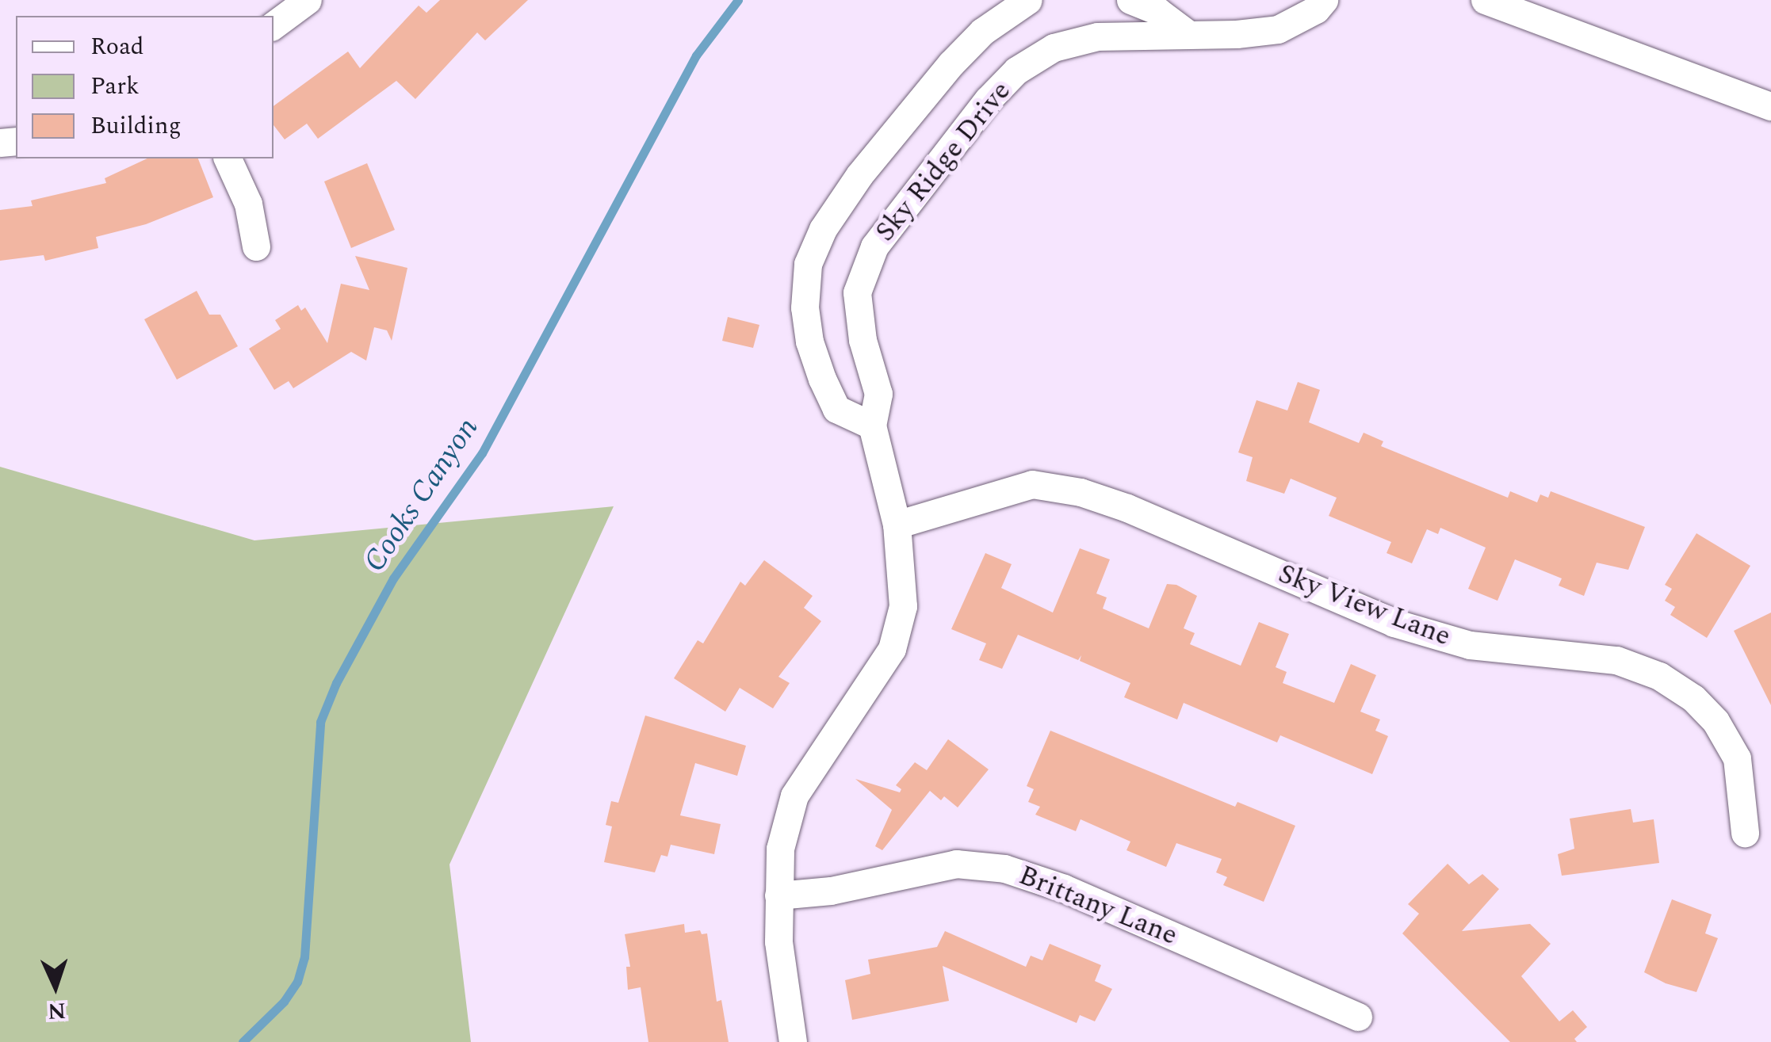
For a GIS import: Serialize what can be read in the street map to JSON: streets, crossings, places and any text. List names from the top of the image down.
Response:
{
  "streets": {
    "street": ["Sky Ridge Drive", "Sky View Lane", "Brittany Lane"]
  },
  "crossings": [
    ["Sky Ridge Drive", "Sky View Lane"],
    ["Sky Ridge Drive", "Brittany Lane"]
  ],
  "water": ["Cooks Canyon"],
  "legend": ["Road", "Park", "Building"],
  "north": "bottom"
}
